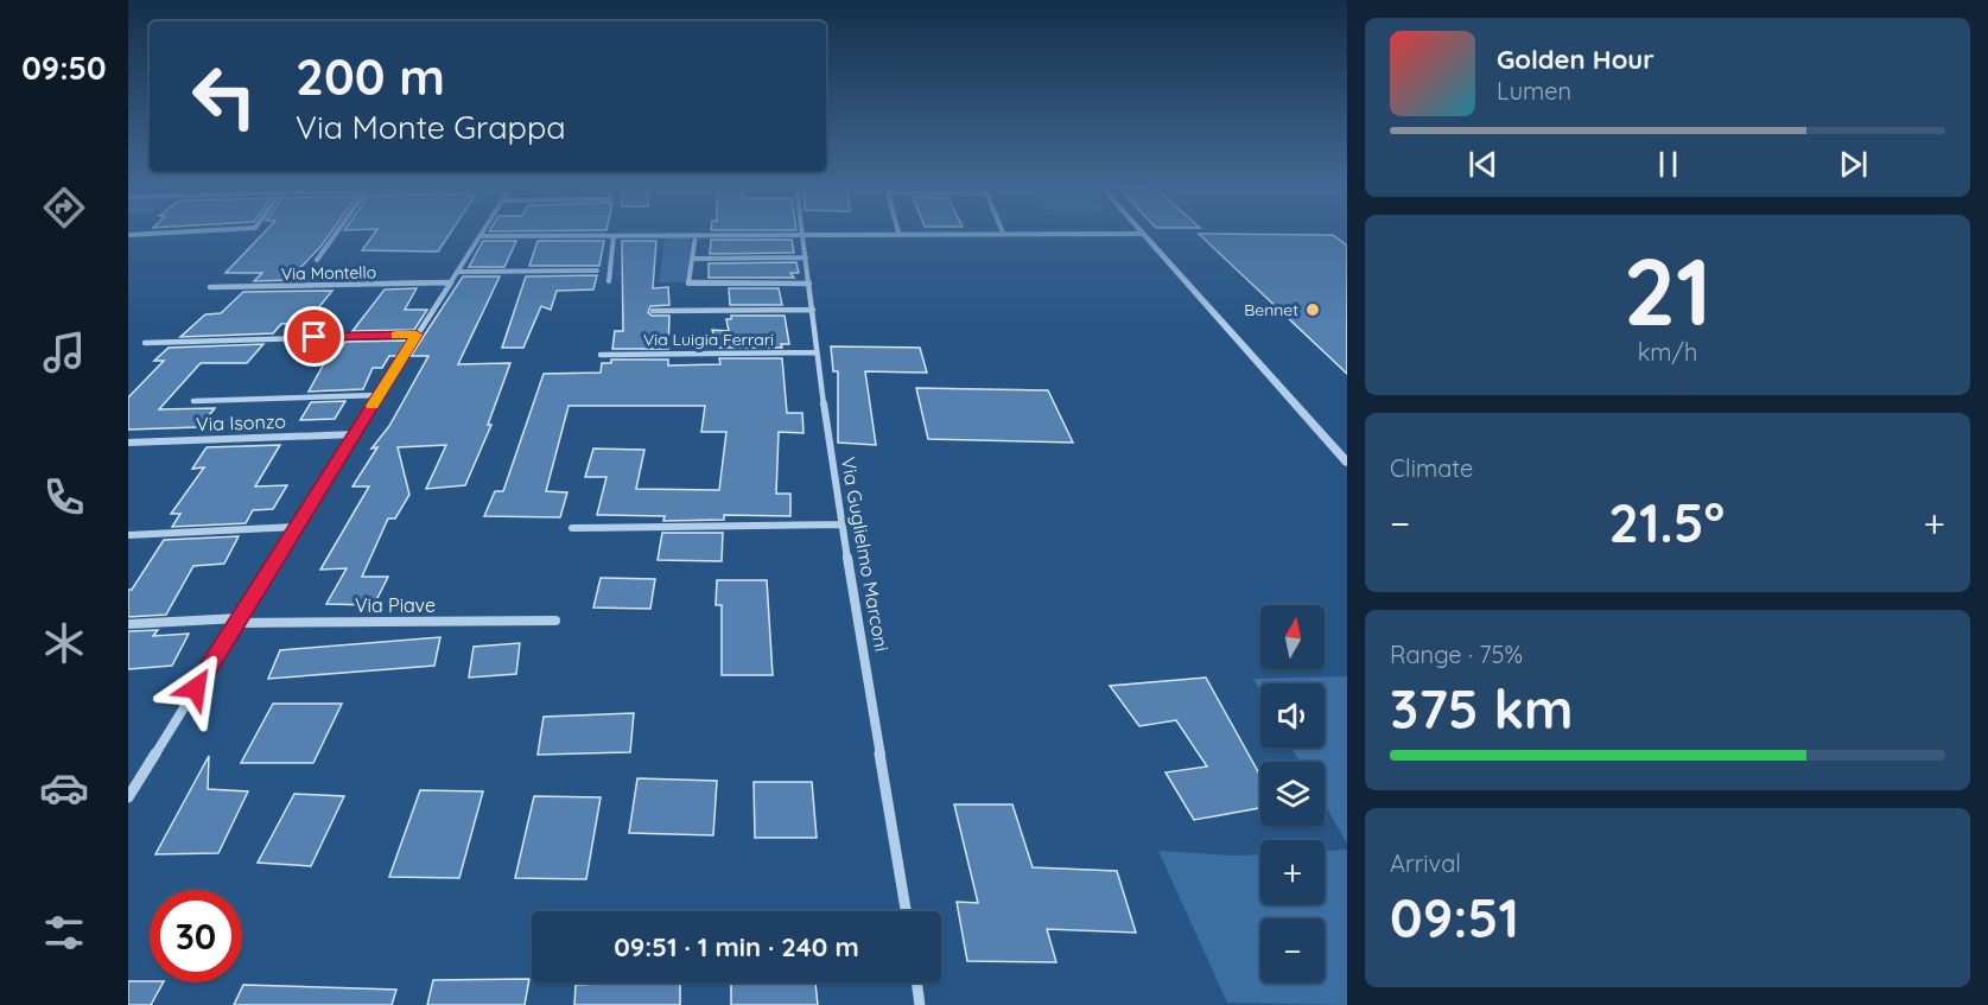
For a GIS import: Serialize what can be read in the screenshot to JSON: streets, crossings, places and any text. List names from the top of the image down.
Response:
{
  "streets": {
    "street": [
      "Via Montello",
      "Via Luigia Ferrari",
      "Via Isonzo",
      "Via Guglielmo Marconi",
      "Via Piave"
    ]
  },
  "crossings": [
    ["Via Luigia Ferrari", "Via Guglielmo Marconi"]
  ],
  "places": ["Bennet"],
  "north": "top",
  "page": {
    "tabs": "09:50",
    "turn": ["200 m", "Via Monte Grappa"],
    "song": ["Golden Hour", "Lumen"],
    "tile": [
      ["21", "km/h"],
      "Climate",
      ["Range · 75%", "375 km"],
      ["Arrival", "09:51"]
    ],
    "heat": ["−", "21.5°", "+"],
    "map_buttons": ["+", "−"],
    "limit": "30",
    "trip": "09:51 · 1 min · 240 m"
  }
}
